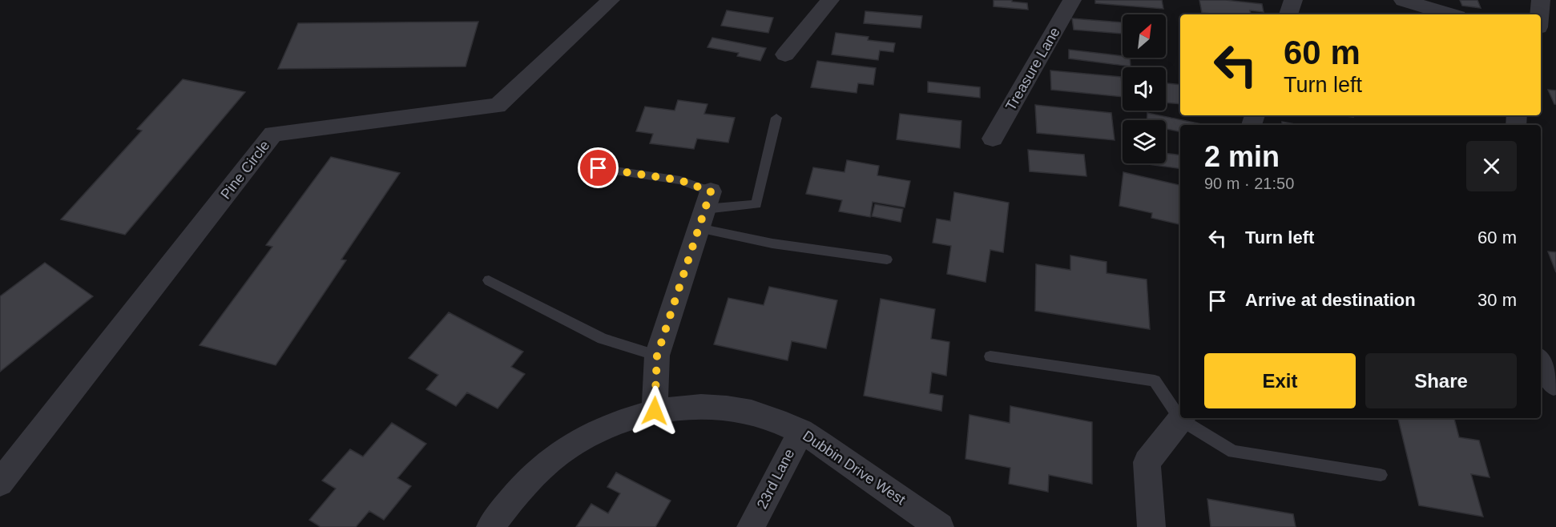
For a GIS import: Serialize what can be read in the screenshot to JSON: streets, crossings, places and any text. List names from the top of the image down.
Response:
{
  "streets": {
    "street": [
      "Treasure Lane",
      "Pine Circle",
      "Dubbin Drive West",
      "23rd Lane"
    ]
  },
  "crossings": [
    ["Dubbin Drive West", "23rd Lane"]
  ],
  "north": "top right",
  "page": {
    "turn": ["60 m", "Turn left"],
    "heading": ["2 min", "90 m · 21:50"],
    "list": [
      {
        "name": "Turn left",
        "value": "60 m"
      },
      {
        "name": "Arrive at destination",
        "value": "30 m"
      }
    ],
    "buttons": ["Exit", "Share"]
  }
}
